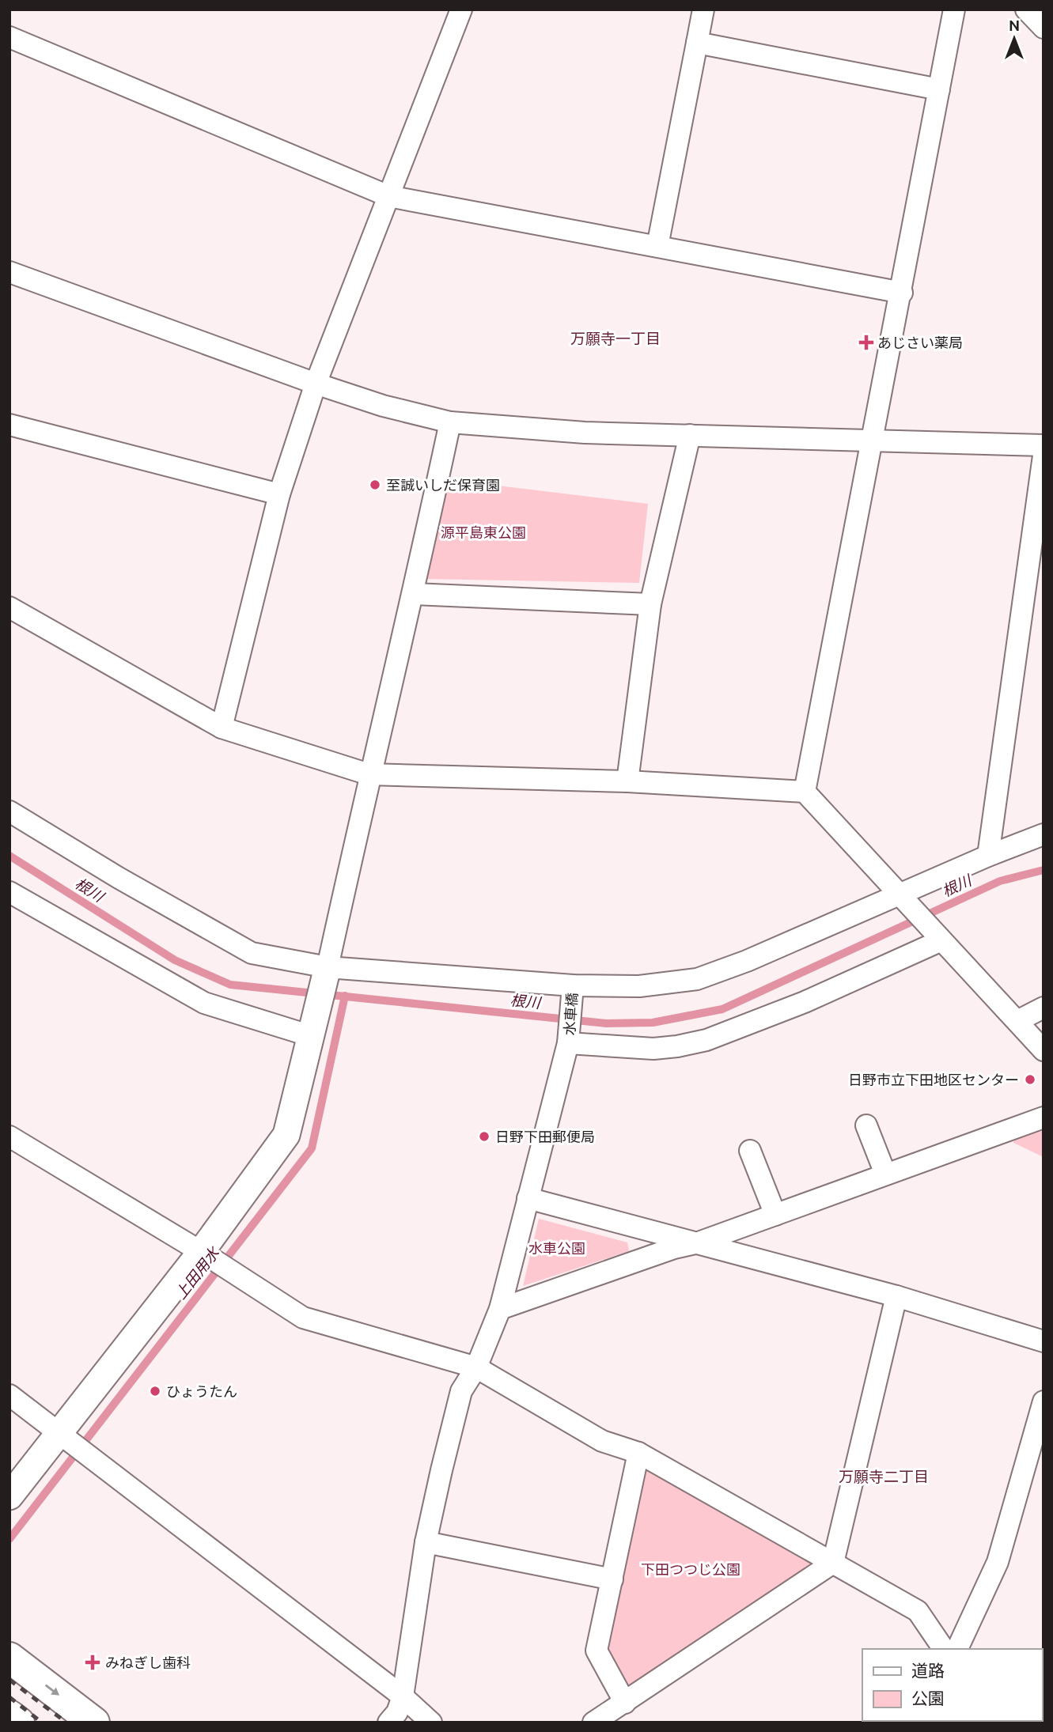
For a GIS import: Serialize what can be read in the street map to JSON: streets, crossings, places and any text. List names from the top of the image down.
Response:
{
  "streets": {
    "street": ["水車橋"]
  },
  "districts": ["万願寺一丁目", "万願寺二丁目"],
  "water": ["根川", "上田用水"],
  "parks": ["源平島東公園", "水車公園", "下田つつじ公園"],
  "places": {
    "health": ["あじさい薬局", "みねぎし歯科"],
    "other": [
      "至誠いしだ保育園",
      "日野市立下田地区センター",
      "日野下田郵便局",
      "ひょうたん"
    ]
  },
  "legend": ["道路", "公園"],
  "north": "top"
}
